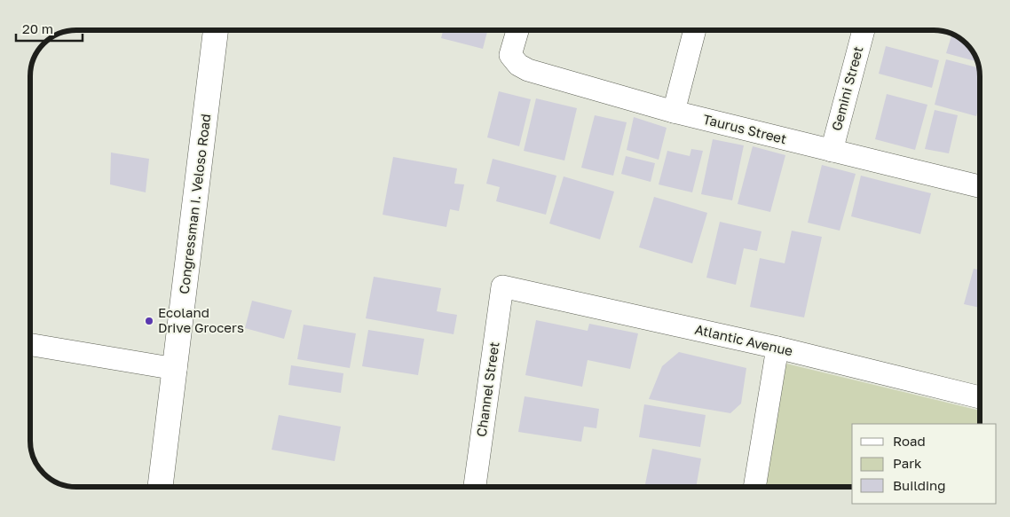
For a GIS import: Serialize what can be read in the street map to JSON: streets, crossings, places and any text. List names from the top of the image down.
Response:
{
  "streets": {
    "main road": ["Congressman I. Veloso Road"],
    "street": [
      "Gemini Street",
      "Taurus Street",
      "Atlantic Avenue",
      "Channel Street"
    ]
  },
  "crossings": [
    ["Gemini Street", "Taurus Street"],
    ["Atlantic Avenue", "Channel Street"]
  ],
  "places": ["Ecoland Drive Grocers"],
  "legend": ["Road", "Park", "Building"],
  "scale_bar": "20 m"
}
